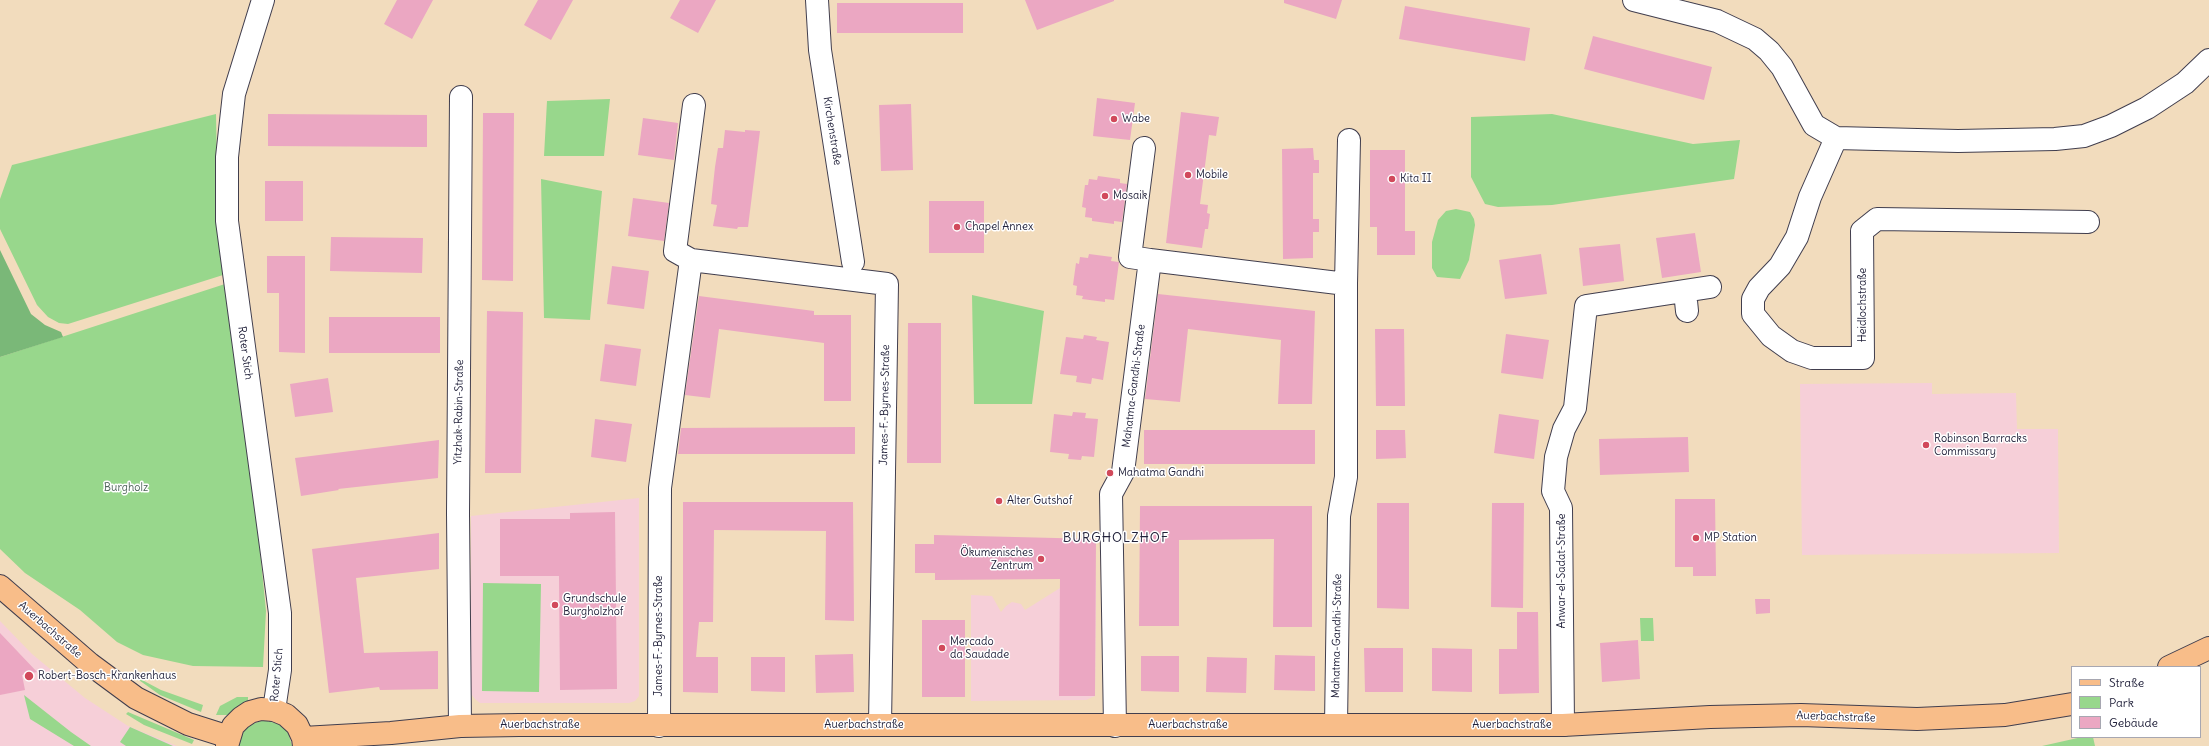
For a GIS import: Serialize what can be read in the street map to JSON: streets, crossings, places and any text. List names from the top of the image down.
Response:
{
  "streets": {
    "main road": ["Auerbachstraße"],
    "street": [
      "Kirchenstraße",
      "Heidlochstraße",
      "Roter Stich",
      "Mahatma-Gandhi-Straße",
      "James-F.-Byrnes-Straße",
      "Yitzhak-Rabin-Straße",
      "Anwar-el-Sadat-Straße"
    ]
  },
  "crossings": [
    ["Mahatma-Gandhi-Straße", "Auerbachstraße"],
    ["James-F.-Byrnes-Straße", "Auerbachstraße"],
    ["Yitzhak-Rabin-Straße", "Auerbachstraße"],
    ["Anwar-el-Sadat-Straße", "Auerbachstraße"]
  ],
  "districts": ["BURGHOLZHOF"],
  "parks": ["Burgholz"],
  "places": [
    "Wabe",
    "Mobile",
    "Kita II",
    "Mosaik",
    "Chapel Annex",
    "Robinson Barracks Commissary",
    "Mahatma Gandhi",
    "Alter Gutshof",
    "MP Station",
    "Ökumenisches Zentrum",
    "Grundschule Burgholzhof",
    "Mercado da Saudade",
    "Robert-Bosch-Krankenhaus"
  ],
  "legend": ["Straße", "Park", "Gebäude"]
}
